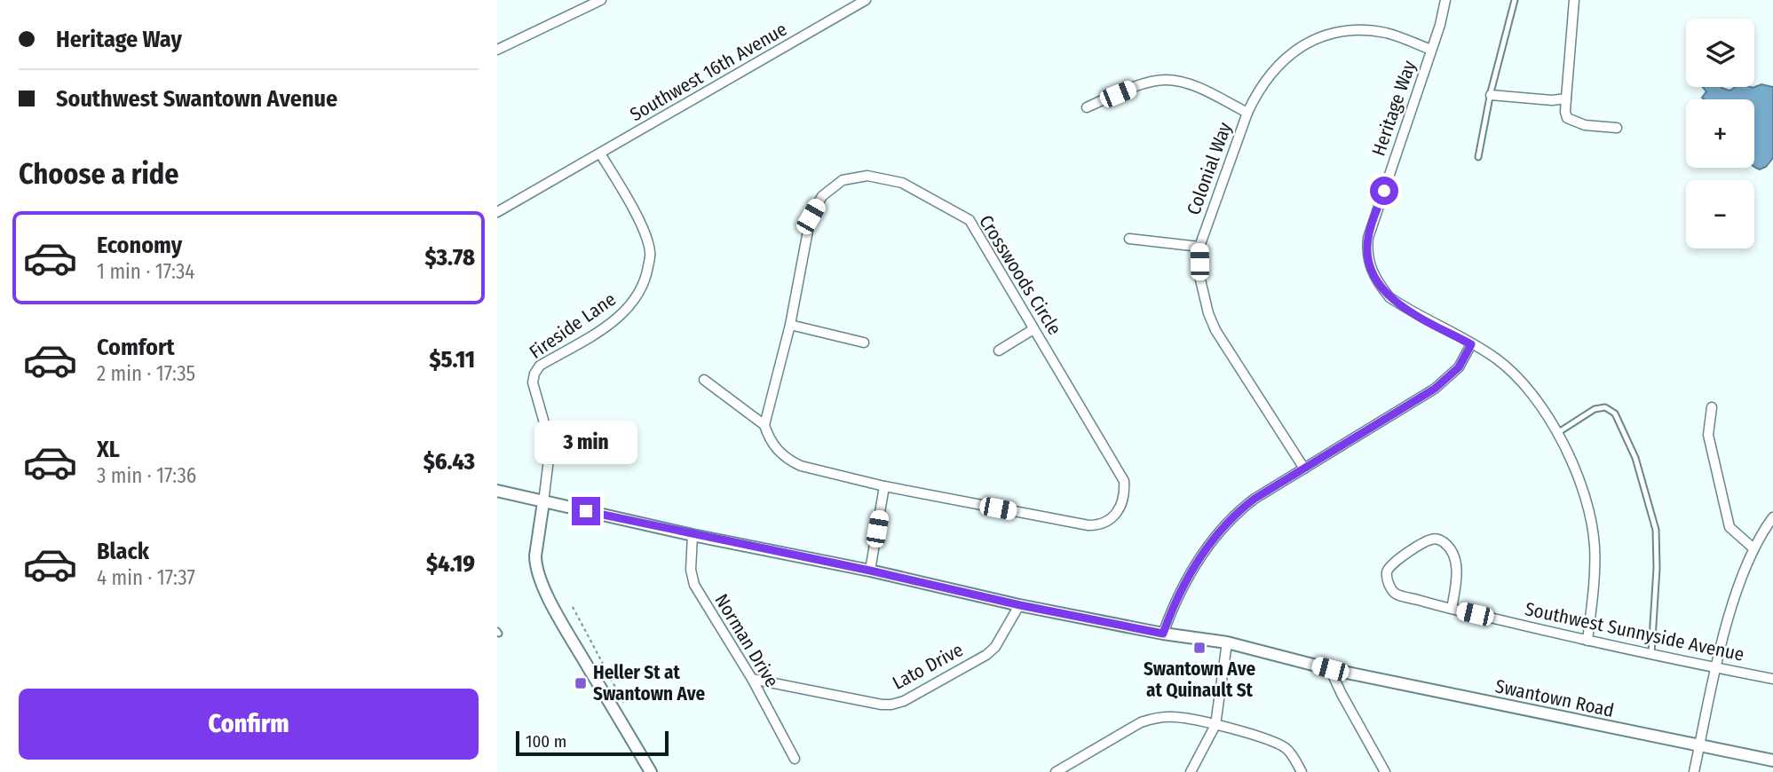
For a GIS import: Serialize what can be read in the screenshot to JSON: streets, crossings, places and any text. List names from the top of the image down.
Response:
{
  "streets": {
    "street": [
      "Southwest 16th Avenue",
      "Heritage Way",
      "Colonial Way",
      "Crosswoods Circle",
      "Fireside Lane",
      "Southwest Sunnyside Avenue",
      "Norman Drive",
      "Lato Drive",
      "Swantown Road"
    ]
  },
  "crossings": [
    ["Southwest 16th Avenue", "Fireside Lane"],
    ["Heritage Way", "Colonial Way"],
    ["Heritage Way", "Southwest Sunnyside Avenue"],
    ["Fireside Lane", "Swantown Road"],
    ["Norman Drive", "Lato Drive"],
    ["Norman Drive", "Swantown Road"],
    ["Lato Drive", "Swantown Road"]
  ],
  "places": {
    "transit": ["Swantown Ave at Quinault St", "Heller St at Swantown Ave"]
  },
  "scale_bar": "100 m",
  "page": {
    "banner": ["Heritage Way", "Southwest Swantown Avenue"],
    "map_buttons": ["+", "−"],
    "heading": "Choose a ride",
    "list": [
      {
        "name": "Economy",
        "note": "1 min · 17:34",
        "value": "$3.78"
      },
      {
        "name": "Comfort",
        "note": "2 min · 17:35",
        "value": "$5.11"
      },
      {
        "name": "XL",
        "note": "3 min · 17:36",
        "value": "$6.43"
      },
      {
        "name": "Black",
        "note": "4 min · 17:37",
        "value": "$4.19"
      }
    ],
    "bubble": "3 min",
    "buttons": "Confirm",
    "scale": "100 m"
  }
}
